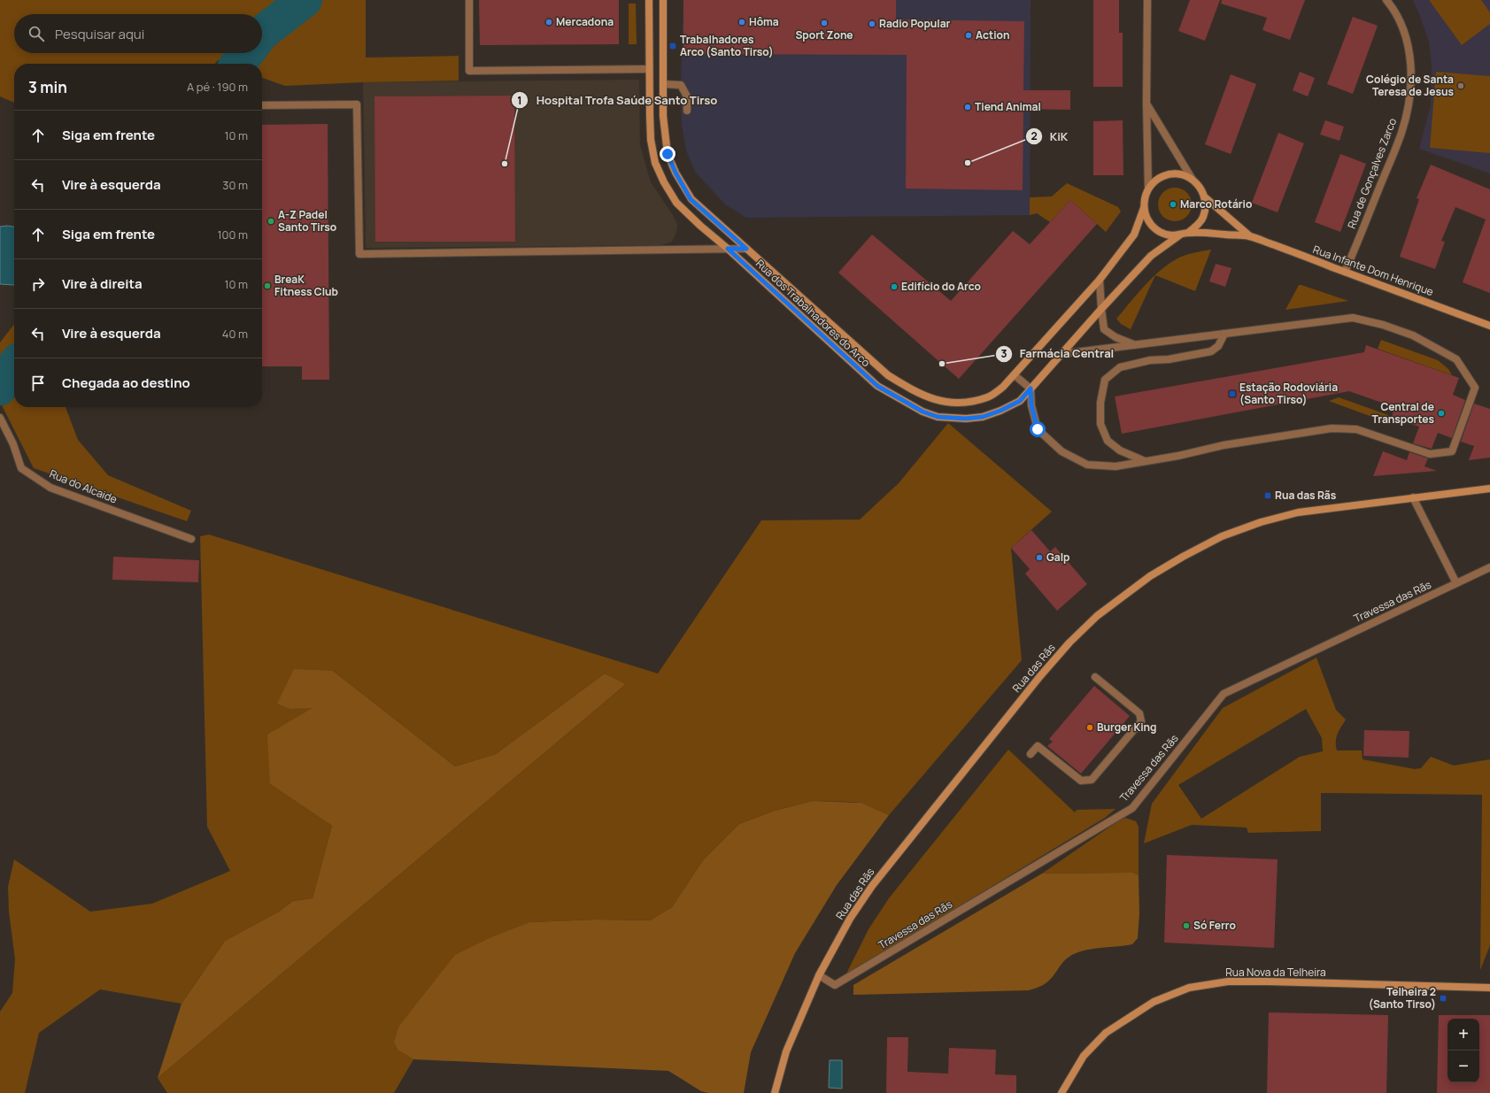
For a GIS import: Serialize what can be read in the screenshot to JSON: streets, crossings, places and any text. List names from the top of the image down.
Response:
{
  "streets": {
    "street": [
      "Rua de Gonçalves Zarco",
      "Rua Infante Dom Henrique",
      "Rua dos Trabalhadores do Arco",
      "Rua do Alcaide",
      "Travessa das Rãs",
      "Rua das Rãs",
      "Rua Nova da Telheira"
    ]
  },
  "crossings": [
    ["Rua de Gonçalves Zarco", "Rua Infante Dom Henrique"],
    ["Travessa das Rãs", "Rua das Rãs"]
  ],
  "places": {
    "other": [
      "Mercadona",
      "Hôma",
      "Sport Zone",
      "Radio Popular",
      "Action",
      "Colégio de Santa Teresa de Jesus",
      "Tiend Animal",
      "KiK",
      "Hospital Trofa Saúde Santo Tirso",
      "Marco Rotário",
      "A-Z Padel Santo Tirso",
      "BreaK Fitness Club",
      "Edifício do Arco",
      "Farmácia Central",
      "Central de Transportes",
      "Galp",
      "Burger King",
      "Só Ferro"
    ],
    "transit": [
      "Trabalhadores Arco (Santo Tirso)",
      "Estação Rodoviária (Santo Tirso)",
      "Rua das Rãs",
      "Telheira 2 (Santo Tirso)"
    ]
  },
  "page": {
    "search": "Pesquisar aqui",
    "heading": ["3 min", "A pé · 190 m"],
    "list": [
      ["Siga em frente", "10 m"],
      ["Vire à esquerda", "30 m"],
      ["Siga em frente", "100 m"],
      ["Vire à direita", "10 m"],
      ["Vire à esquerda", "40 m"],
      "Chegada ao destino"
    ],
    "map_buttons": ["+", "−"]
  }
}
